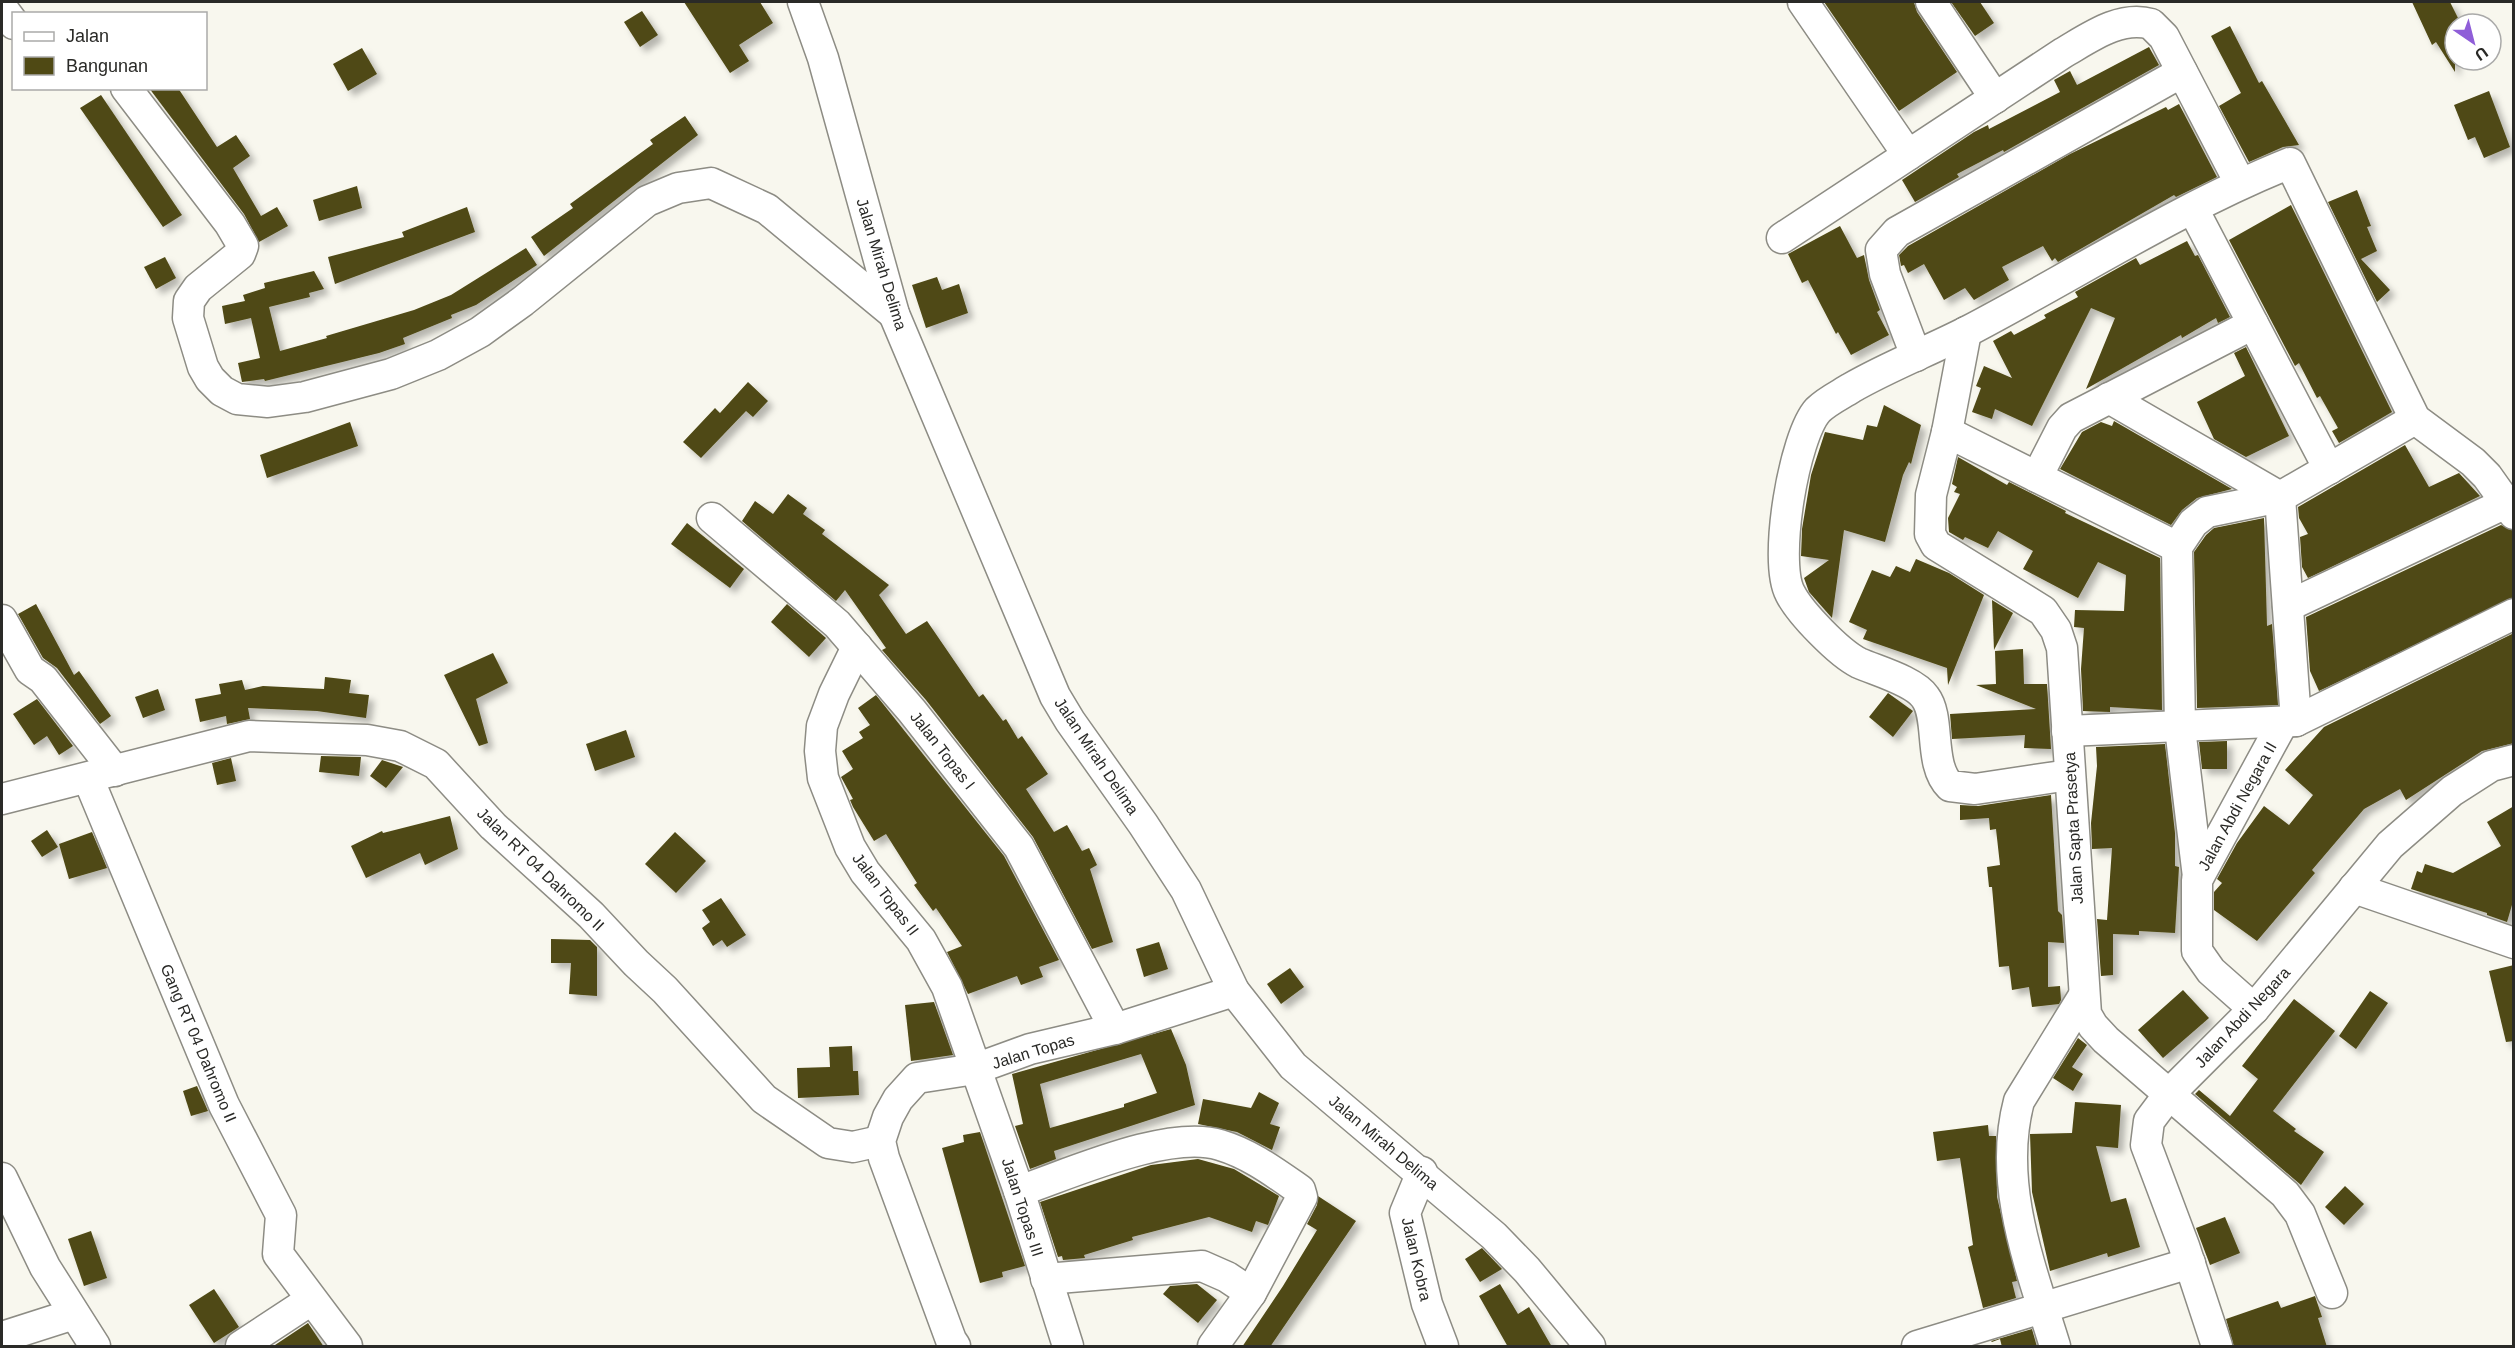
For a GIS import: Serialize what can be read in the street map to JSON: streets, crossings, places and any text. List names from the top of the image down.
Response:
{
  "streets": {
    "street": [
      "Jalan Mirah Delima",
      "Jalan Topas I",
      "Jalan Abdi Negara II",
      "Jalan Sapta Prasetya",
      "Jalan RT 04 Dahromo II",
      "Jalan Topas II",
      "Jalan Abdi Negara",
      "Gang RT 04 Dahromo II",
      "Jalan Topas",
      "Jalan Topas III",
      "Jalan Kobra"
    ]
  },
  "crossings": [
    ["Jalan Mirah Delima", "Jalan Topas"],
    ["Jalan Mirah Delima", "Jalan Kobra"],
    ["Jalan Topas I", "Jalan Topas II"],
    ["Jalan Topas I", "Jalan Topas"],
    ["Jalan Abdi Negara II", "Jalan Abdi Negara"],
    ["Jalan Sapta Prasetya", "Jalan Abdi Negara"],
    ["Jalan RT 04 Dahromo II", "Gang RT 04 Dahromo II"],
    ["Jalan RT 04 Dahromo II", "Jalan Topas"],
    ["Jalan Topas II", "Jalan Topas"],
    ["Jalan Topas II", "Jalan Topas III"],
    ["Jalan Topas", "Jalan Topas III"]
  ],
  "legend": ["Jalan", "Bangunan"],
  "north": "bottom right"
}
